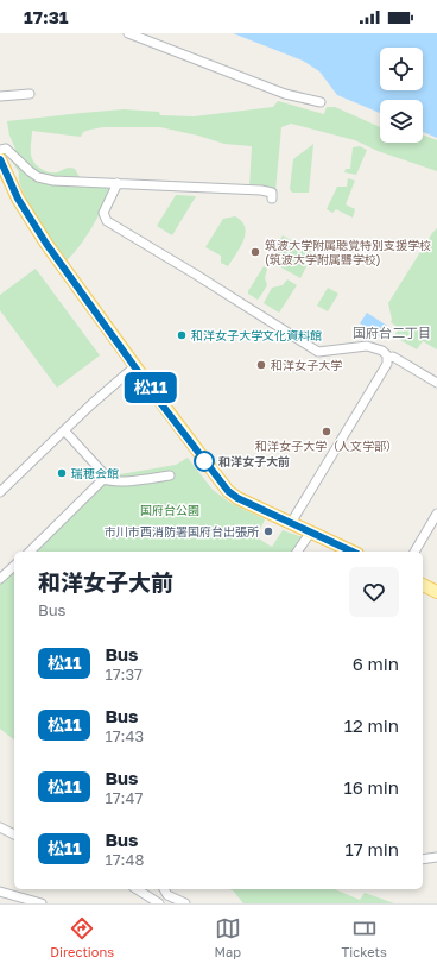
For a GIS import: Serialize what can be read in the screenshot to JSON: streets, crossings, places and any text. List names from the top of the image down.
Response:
{
  "districts": ["国府台二丁目"],
  "parks": ["国府台公園"],
  "places": [
    "筑波大学附属聴覚特別支援学校 (筑波大学附属聾学校)",
    "和洋女子大学文化資料館",
    "和洋女子大学",
    "和洋女子大学（人文学部）",
    "和洋女子大前",
    "瑞穂会館",
    "市川市西消防署国府台出張所"
  ],
  "lines": ["bus line 松11"],
  "page": {
    "status": "17:31",
    "on_map": "松11",
    "heading": ["和洋女子大前", "Bus"],
    "list": [
      {
        "mark": "松11",
        "name": "Bus",
        "note": "17:37",
        "value": "6 min"
      },
      {
        "mark": "松11",
        "name": "Bus",
        "note": "17:43",
        "value": "12 min"
      },
      {
        "mark": "松11",
        "name": "Bus",
        "note": "17:47",
        "value": "16 min"
      },
      {
        "mark": "松11",
        "name": "Bus",
        "note": "17:48",
        "value": "17 min"
      }
    ],
    "tabs": ["Directions", "Map", "Tickets"]
  }
}
